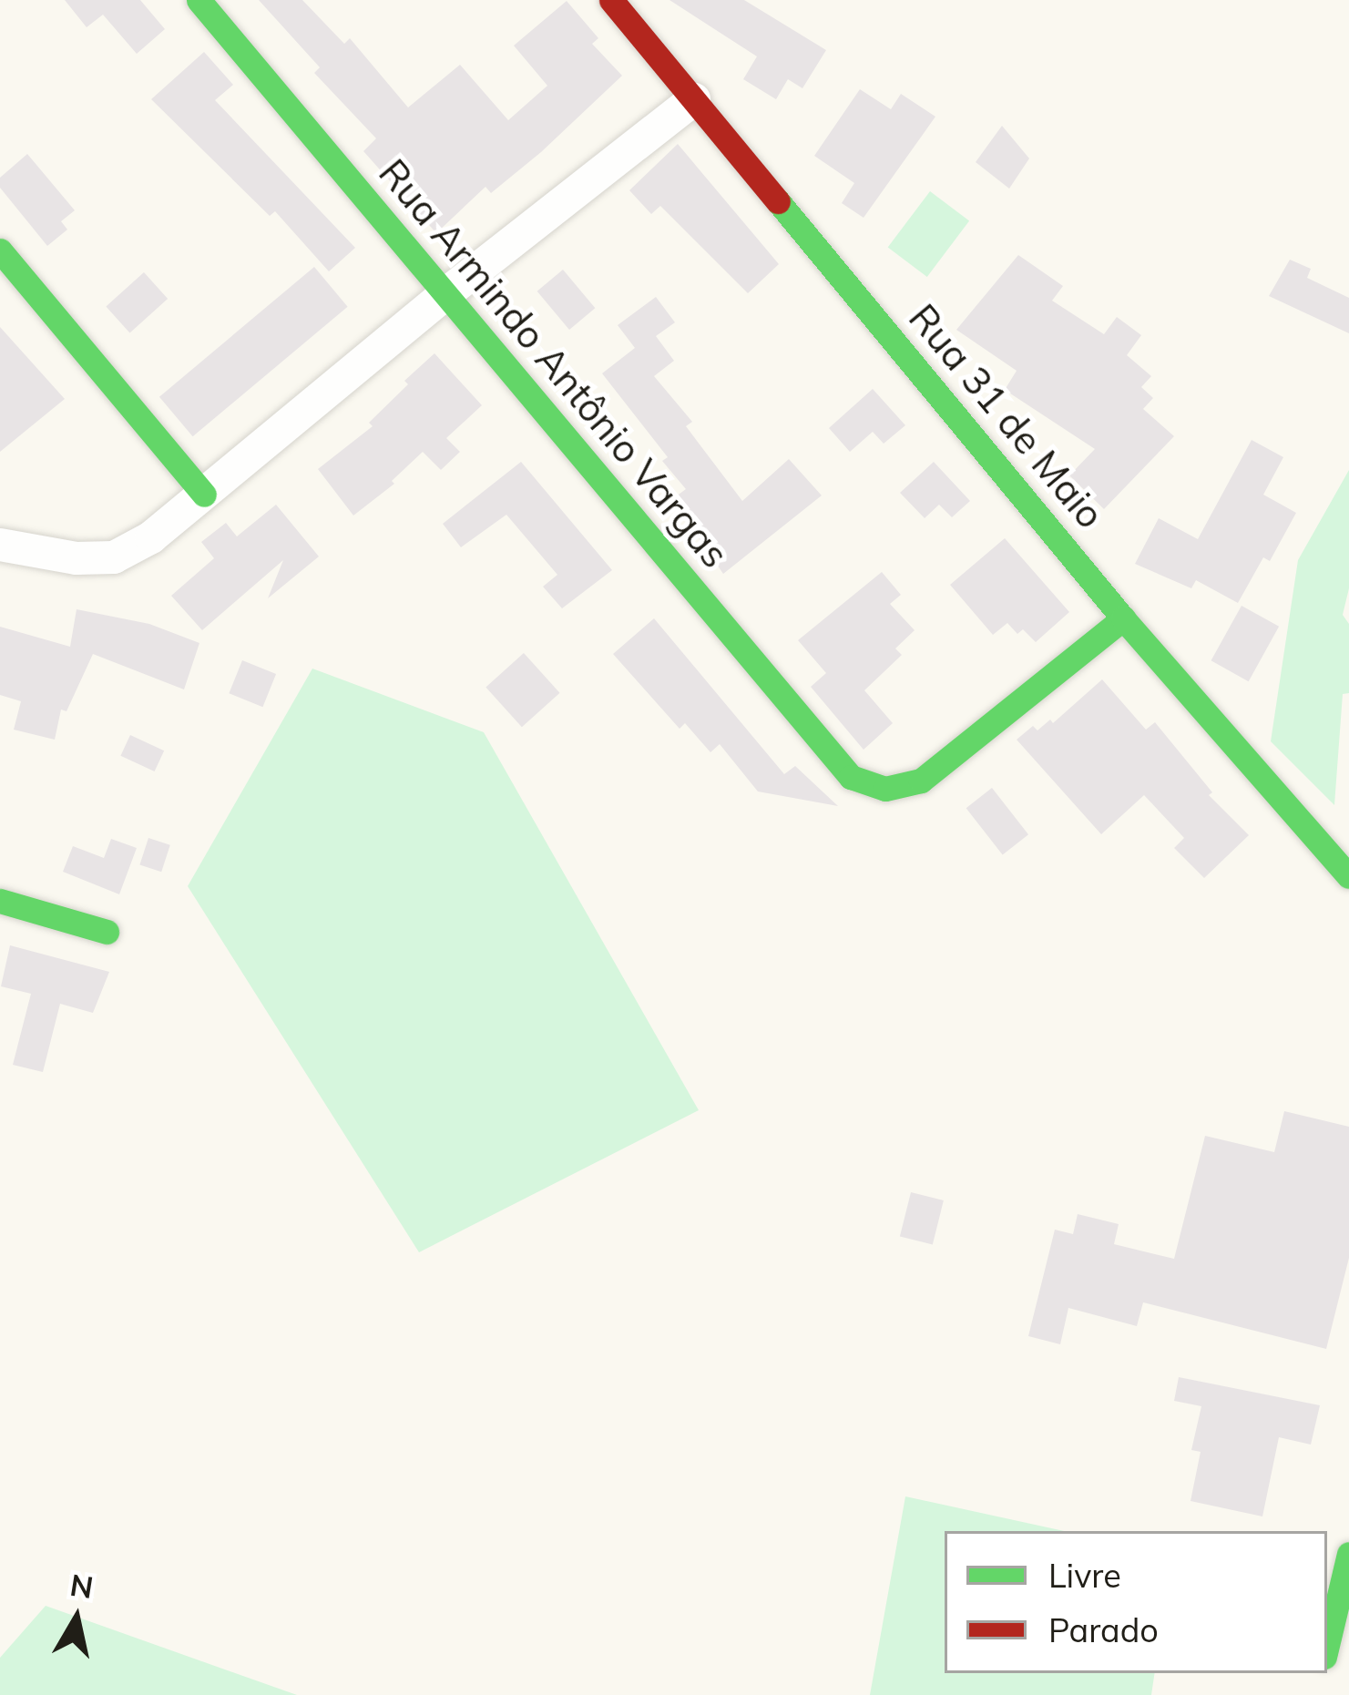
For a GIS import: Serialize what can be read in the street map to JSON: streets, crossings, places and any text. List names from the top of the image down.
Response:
{
  "streets": {
    "street": ["Rua Armindo Antônio Vargas", "Rua 31 de Maio"]
  },
  "crossings": [
    ["Rua Armindo Antônio Vargas", "Rua 31 de Maio"]
  ],
  "legend": ["Livre", "Parado"],
  "north": "top"
}
